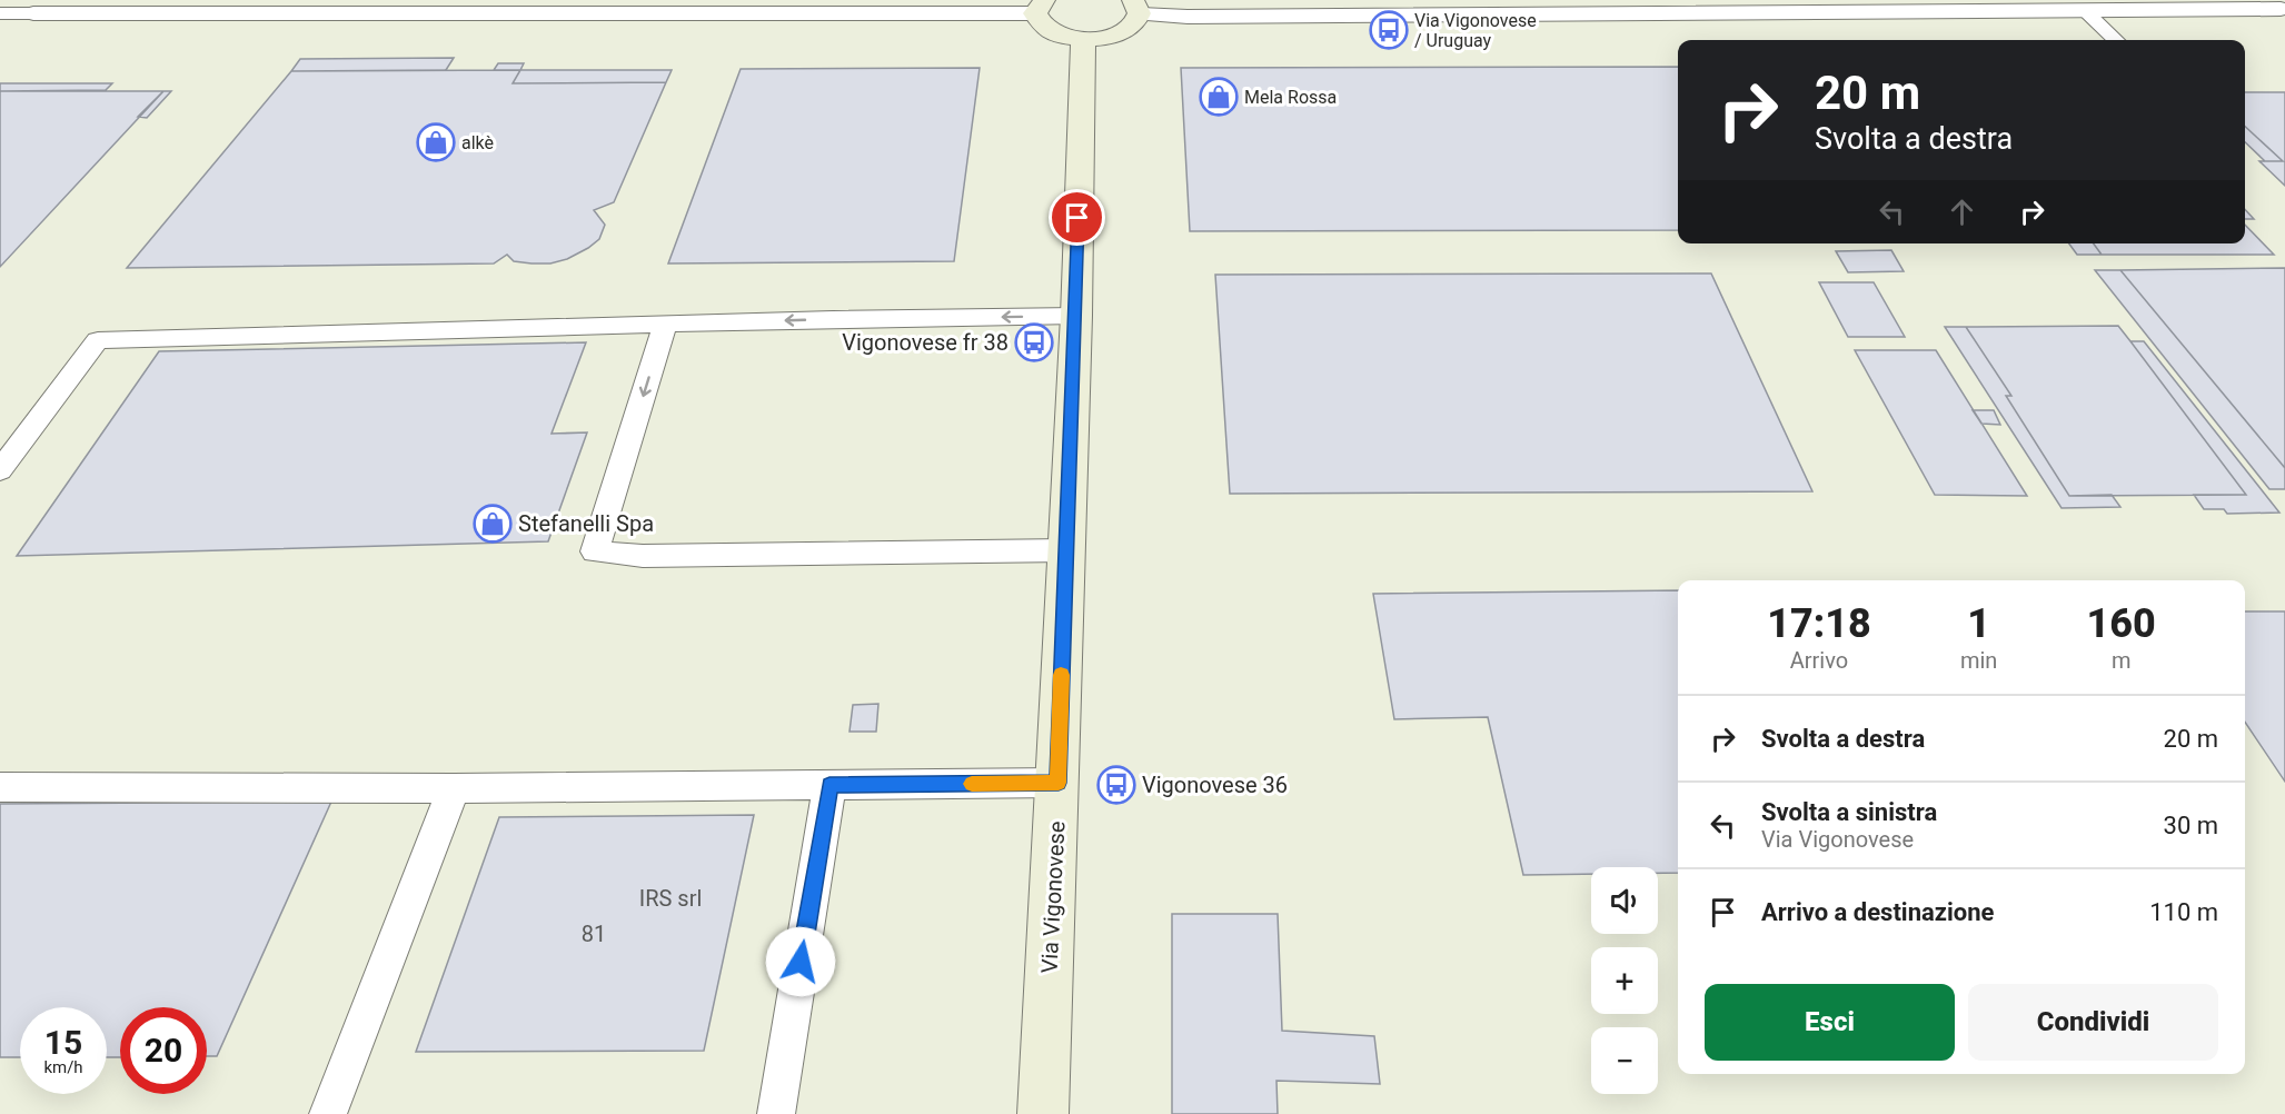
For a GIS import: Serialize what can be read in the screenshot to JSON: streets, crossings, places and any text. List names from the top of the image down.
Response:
{
  "streets": {
    "main road": ["Via Vigonovese"]
  },
  "places": {
    "bus stop": ["Via Vigonovese / Uruguay", "Vigonovese fr 38", "Vigonovese 36"],
    "shop": ["Mela Rossa", "alkè", "Stefanelli Spa"]
  },
  "house_numbers": ["IRS srl", "81"],
  "page": {
    "turn": ["20 m", "Svolta a destra"],
    "eta": [
      "17:18",
      "Arrivo",
      "1",
      "min",
      "160",
      "m"
    ],
    "list": [
      {
        "name": "Svolta a destra",
        "value": "20 m"
      },
      {
        "name": "Svolta a sinistra",
        "note": "Via Vigonovese",
        "value": "30 m"
      },
      {
        "name": "Arrivo a destinazione",
        "value": "110 m"
      }
    ],
    "map_buttons": ["+", "−"],
    "buttons": ["Esci", "Condividi"],
    "speed": "15 km/h",
    "limit": "20"
  }
}
